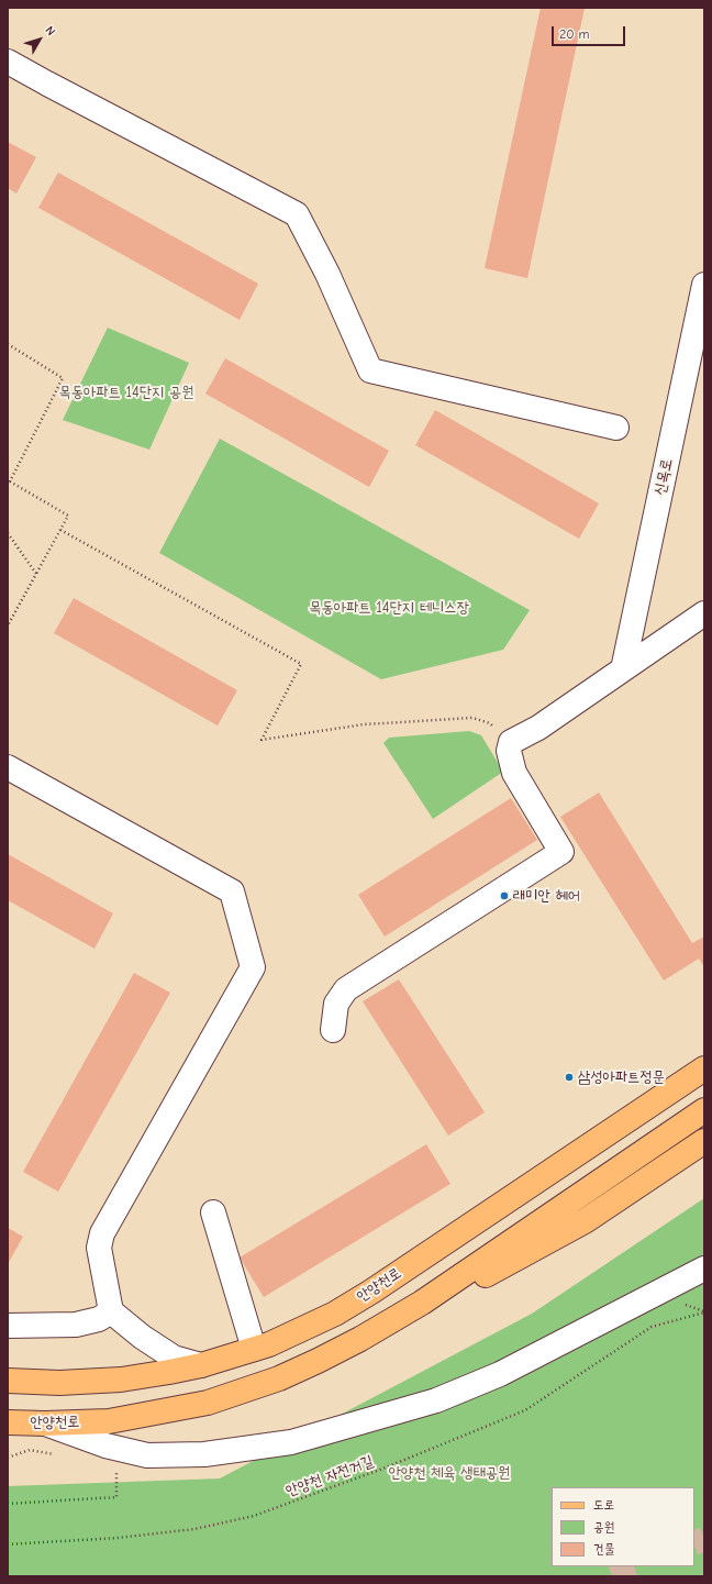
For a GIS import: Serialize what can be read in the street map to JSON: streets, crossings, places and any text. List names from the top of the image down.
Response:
{
  "streets": {
    "main road": ["안양천로"],
    "street": ["신목로"],
    "path": ["안양천 자전거길"]
  },
  "parks": ["목동아파트 14단지 공원", "목동아파트 14단지 테니스장", "안양천 체육 생태공원"],
  "places": ["래미안 헤어", "삼성아파트정문"],
  "legend": ["도로", "공원", "건물"],
  "scale_bar": "20 m",
  "north": "top right"
}
